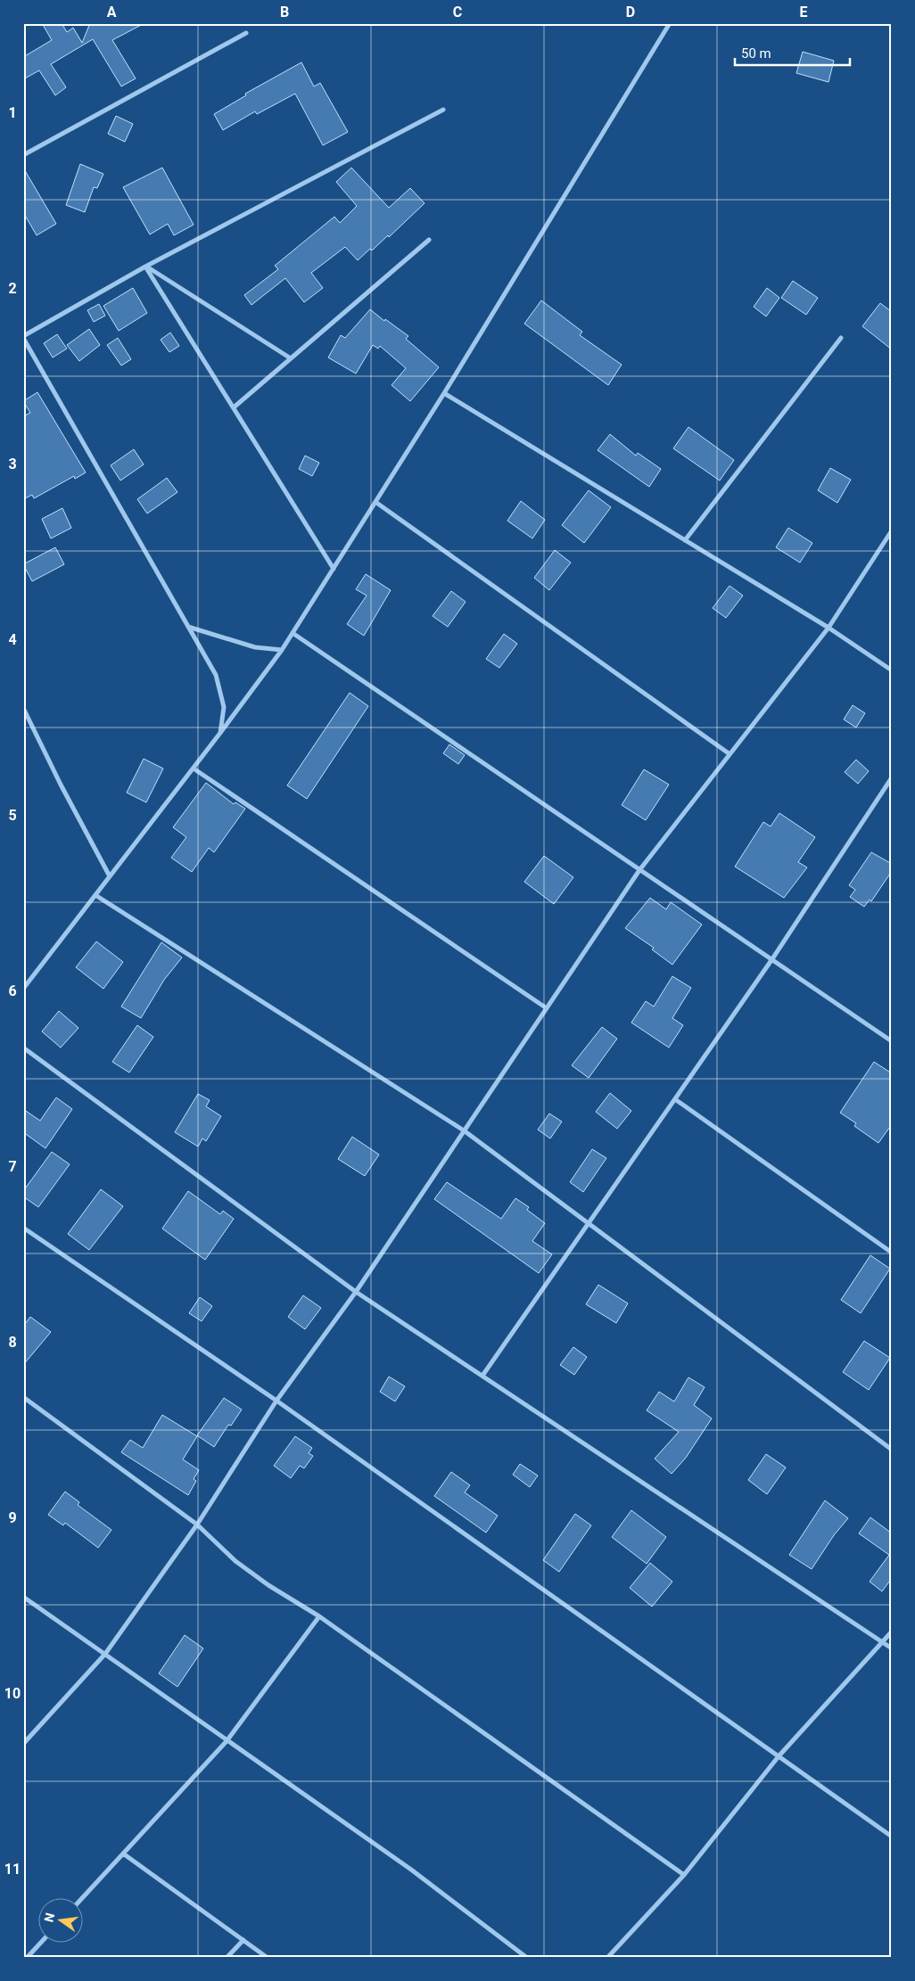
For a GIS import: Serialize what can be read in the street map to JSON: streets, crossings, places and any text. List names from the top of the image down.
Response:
{
  "scale_bar": "50 m",
  "north": "left",
  "grid": {
    "columns": [
      "A",
      "B",
      "C",
      "D",
      "E"
    ],
    "rows": [
      "1",
      "2",
      "3",
      "4",
      "5",
      "6",
      "7",
      "8",
      "9",
      "10",
      "11"
    ]
  }
}
